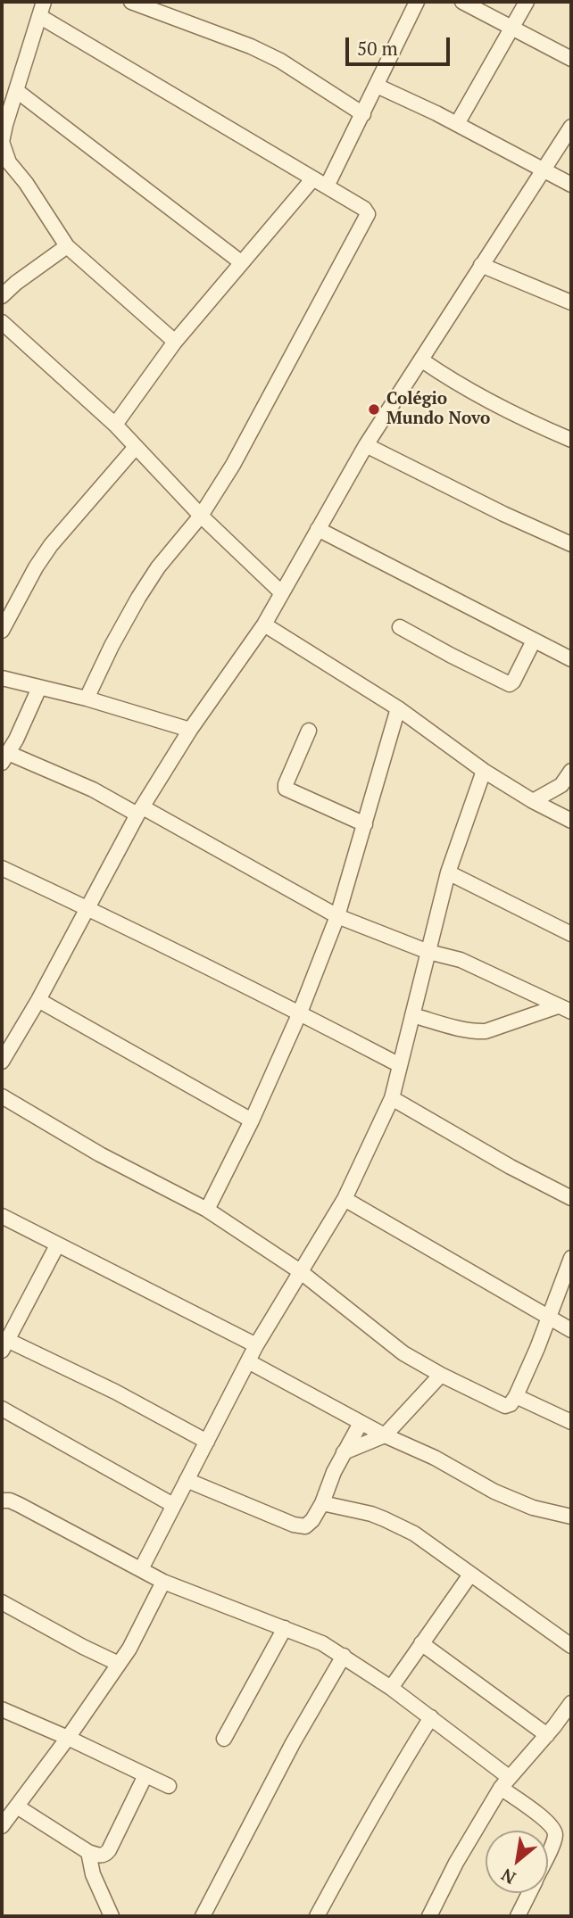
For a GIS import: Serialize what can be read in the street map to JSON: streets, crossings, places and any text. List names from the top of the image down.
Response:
{
  "places": ["Colégio Mundo Novo"],
  "scale_bar": "50 m",
  "north": "bottom left"
}
